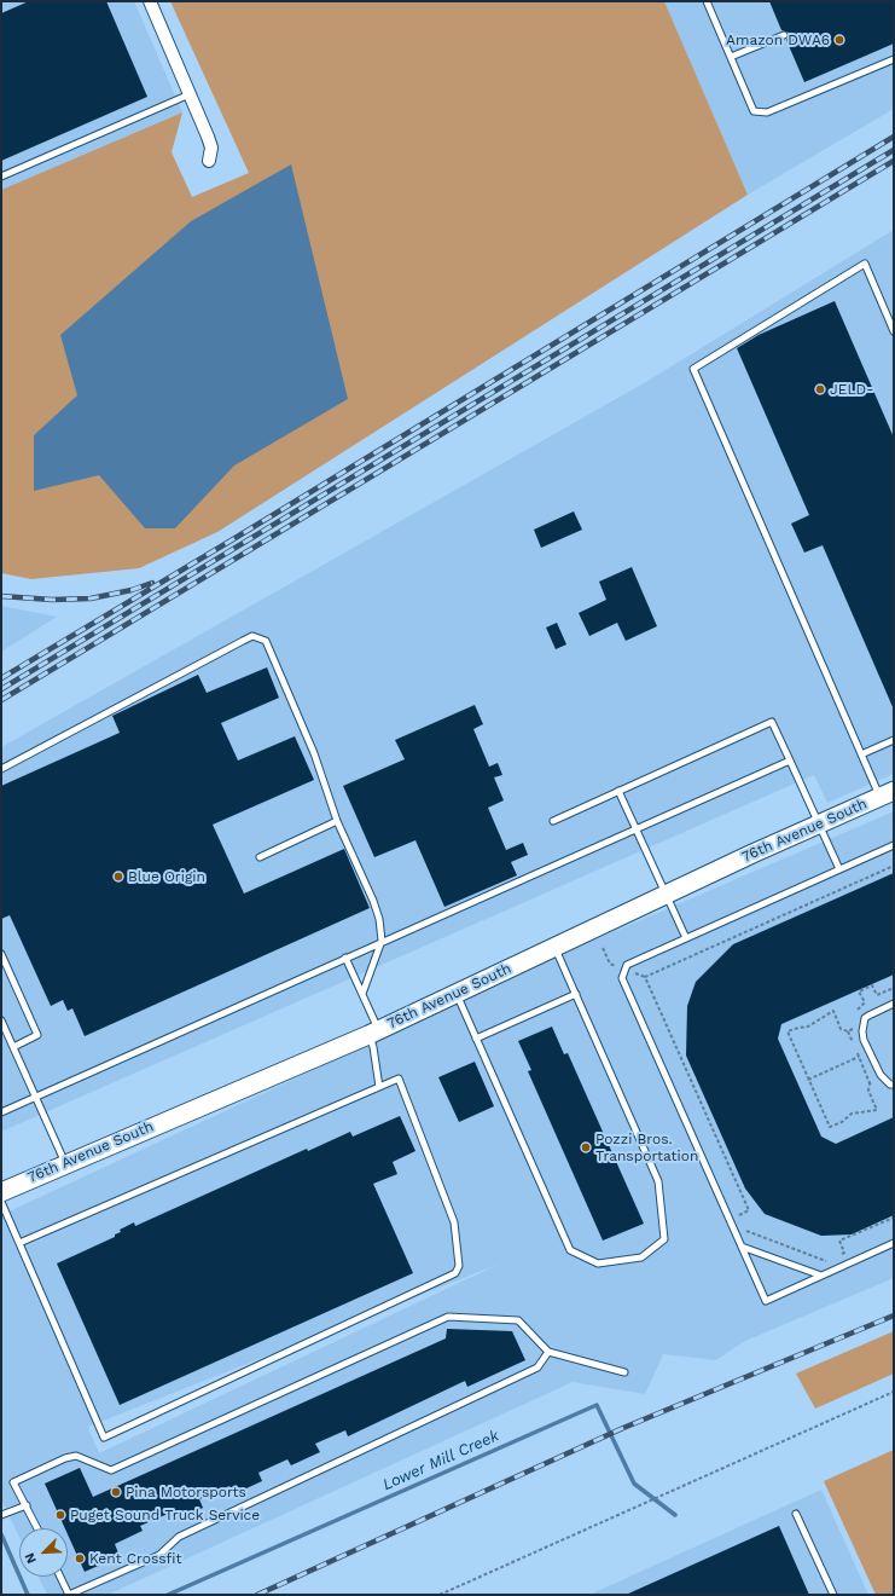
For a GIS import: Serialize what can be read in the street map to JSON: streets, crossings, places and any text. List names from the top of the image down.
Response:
{
  "streets": {
    "street": ["76th Avenue South"]
  },
  "water": ["Lower Mill Creek"],
  "places": [
    "Amazon DWA6",
    "JELD-",
    "Blue Origin",
    "Pozzi Bros. Transportation",
    "Pina Motorsports",
    "Puget Sound Truck Service",
    "Kent Crossfit"
  ],
  "north": "bottom left"
}
